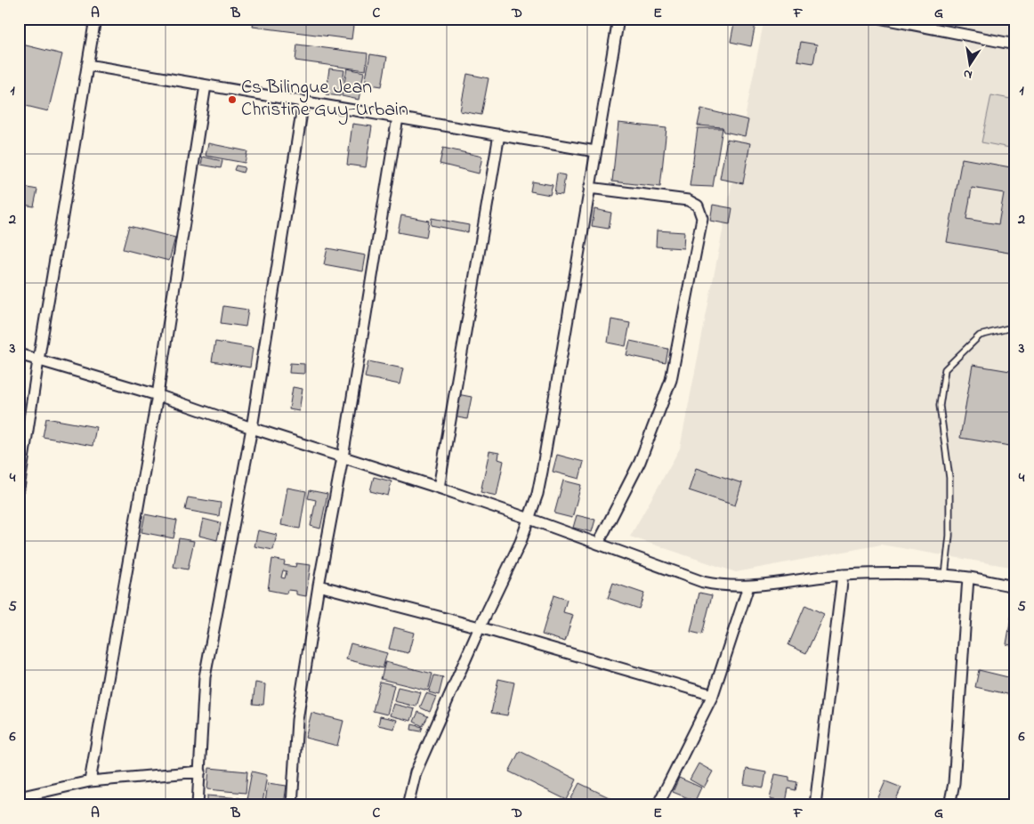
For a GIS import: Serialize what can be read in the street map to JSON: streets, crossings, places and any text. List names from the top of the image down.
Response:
{
  "places": ["Cs Bilingue Jean Christine Guy-Urbain"],
  "north": "bottom",
  "grid": {
    "columns": [
      "A",
      "B",
      "C",
      "D",
      "E",
      "F",
      "G"
    ],
    "rows": [
      "1",
      "2",
      "3",
      "4",
      "5",
      "6"
    ]
  }
}
